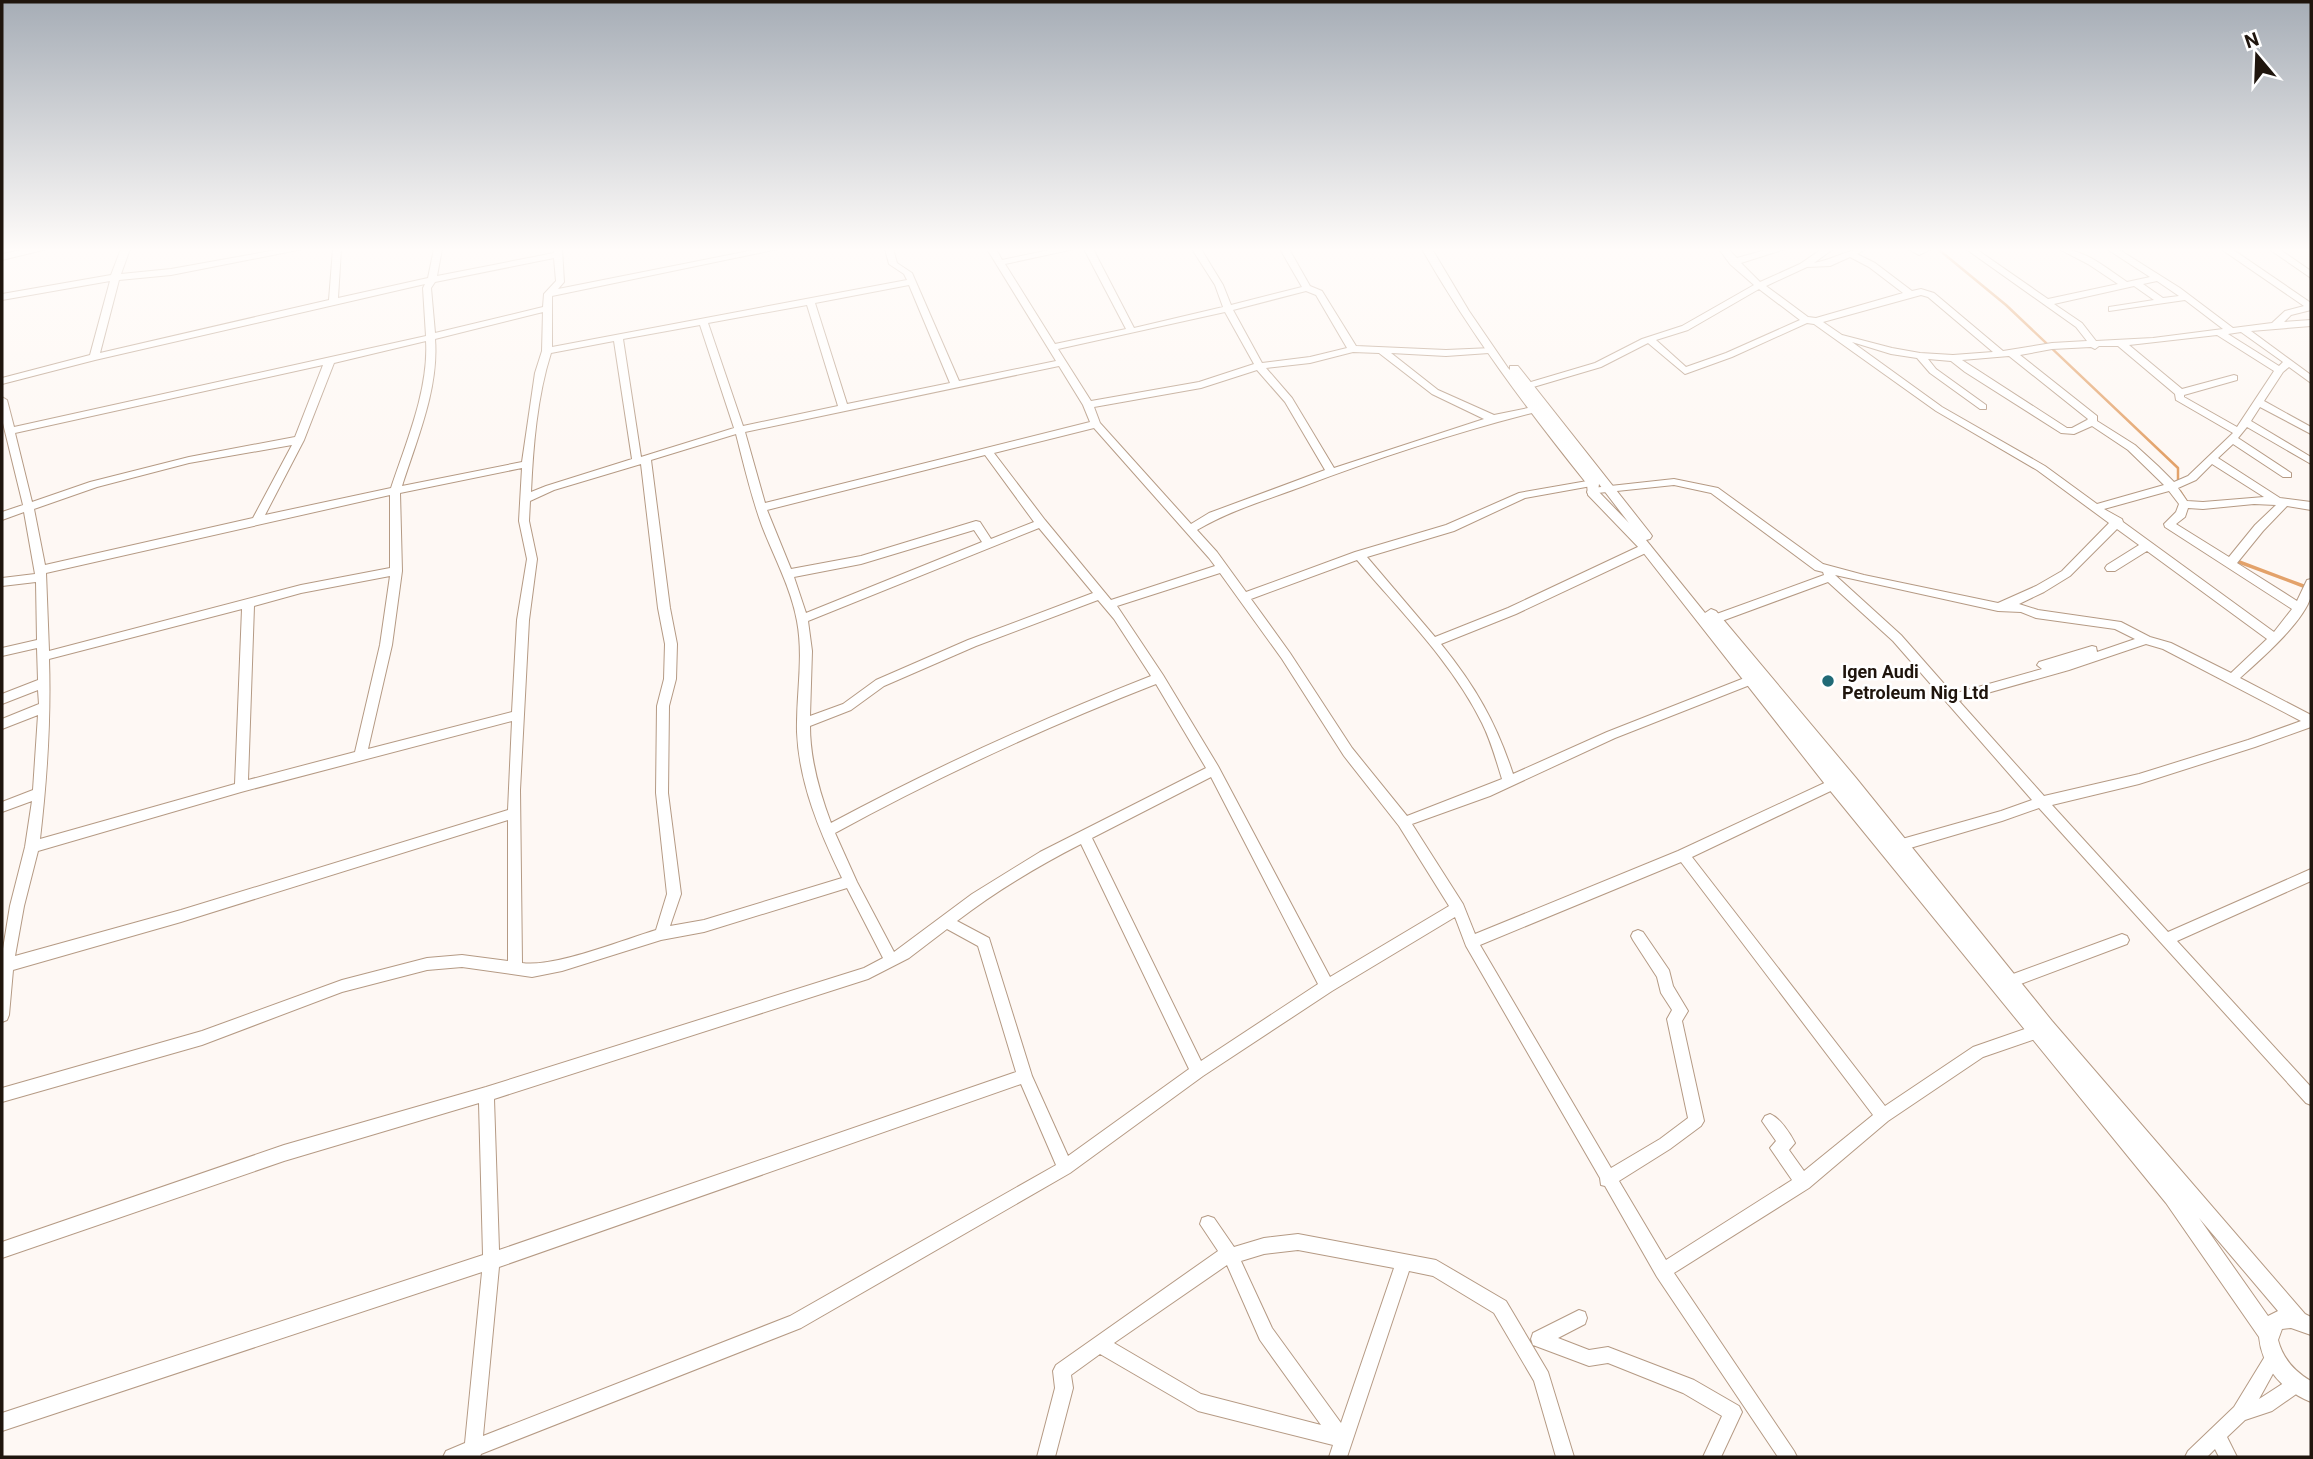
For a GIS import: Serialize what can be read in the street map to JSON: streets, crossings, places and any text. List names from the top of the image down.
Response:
{
  "places": ["Igen Audi Petroleum Nig Ltd"],
  "north": "top"
}
